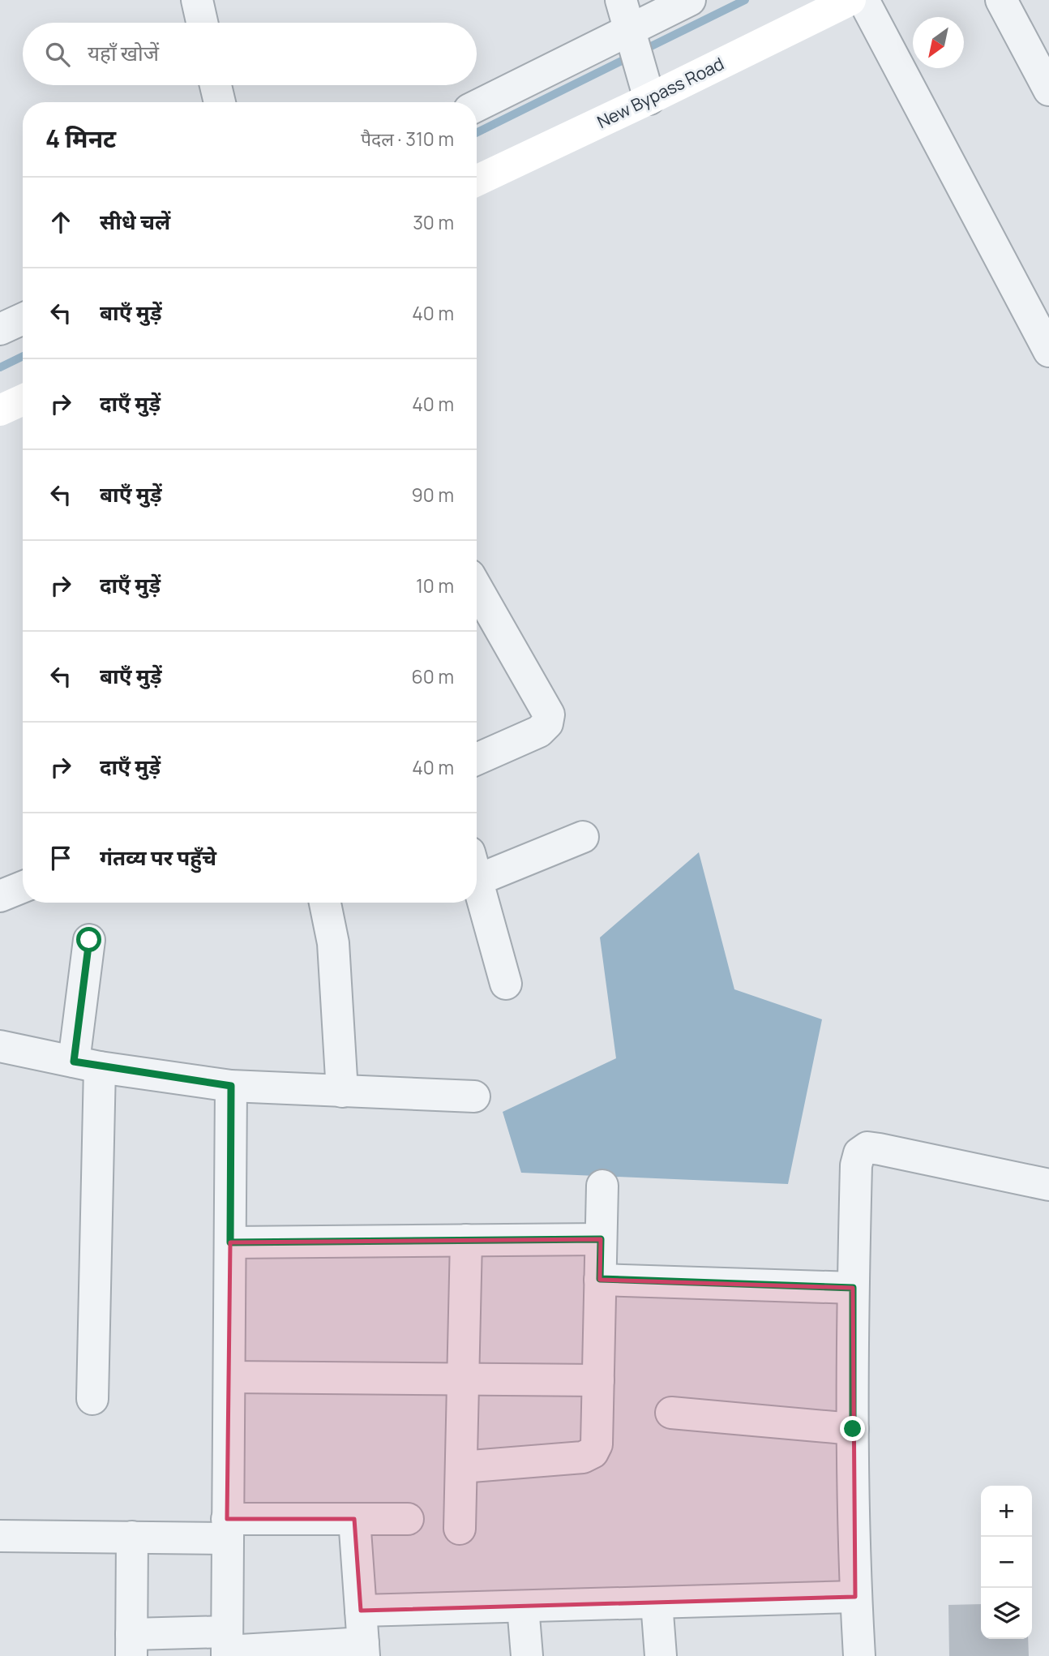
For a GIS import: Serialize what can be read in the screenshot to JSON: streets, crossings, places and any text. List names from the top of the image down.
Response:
{
  "streets": {
    "main road": ["New Bypass Road"]
  },
  "north": "bottom left",
  "page": {
    "search": "यहाँ खोजें",
    "heading": ["4 मिनट", "पैदल · 310 m"],
    "list": [
      ["सीधे चलें", "30 m"],
      ["बाएँ मुड़ें", "40 m"],
      ["दाएँ मुड़ें", "40 m"],
      ["बाएँ मुड़ें", "90 m"],
      ["दाएँ मुड़ें", "10 m"],
      ["बाएँ मुड़ें", "60 m"],
      ["दाएँ मुड़ें", "40 m"],
      "गंतव्य पर पहुँचे"
    ],
    "map_buttons": ["+", "−"]
  }
}
